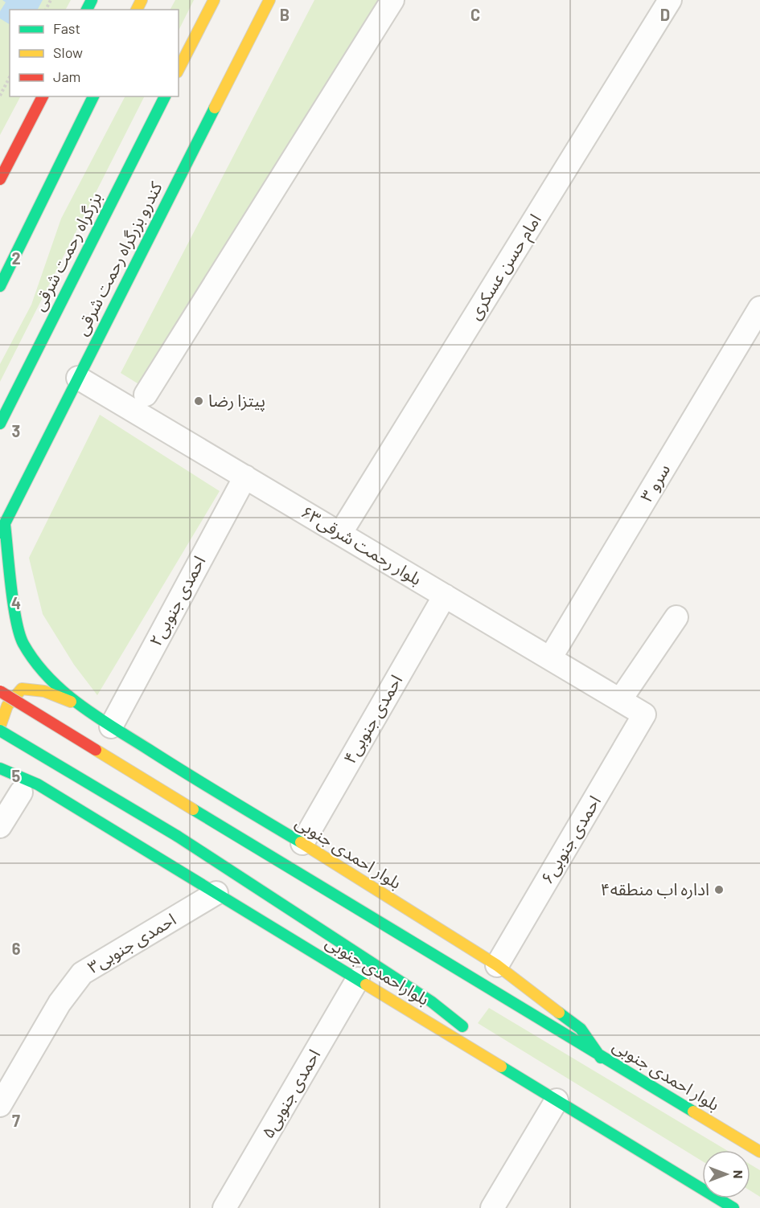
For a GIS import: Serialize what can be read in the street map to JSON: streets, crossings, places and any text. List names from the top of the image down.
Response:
{
  "streets": {
    "main road": [
      "بزرگراه رحمت شرقی",
      "کندرو بزرگراه رحمت شرقی",
      "بلوار احمدی جنوبی",
      "بلواراحمدی جنوبی"
    ],
    "street": [
      "امام حسن عسکری",
      "سرو ۳",
      "بلوار رحمت شرقی۶۳",
      "احمدی جنوبی۲",
      "احمدی جنوبی۴",
      "احمدی جنوبی۶",
      "احمدی جنوبی۳",
      "احمدی جنوبی۵"
    ]
  },
  "crossings": [
    ["کندرو بزرگراه رحمت شرقی", "بلوار رحمت شرقی۶۳"],
    ["کندرو بزرگراه رحمت شرقی", "بلوار احمدی جنوبی"],
    ["امام حسن عسکری", "بلوار رحمت شرقی۶۳"],
    ["سرو ۳", "بلوار رحمت شرقی۶۳"],
    ["بلوار رحمت شرقی۶۳", "احمدی جنوبی۲"],
    ["بلوار رحمت شرقی۶۳", "احمدی جنوبی۴"],
    ["بلوار رحمت شرقی۶۳", "احمدی جنوبی۶"],
    ["احمدی جنوبی۲", "بلوار احمدی جنوبی"],
    ["احمدی جنوبی۴", "بلوار احمدی جنوبی"],
    ["احمدی جنوبی۶", "بلوار احمدی جنوبی"],
    ["احمدی جنوبی۳", "بلواراحمدی جنوبی"],
    ["بلواراحمدی جنوبی", "احمدی جنوبی۵"]
  ],
  "places": ["پیتزا رضا", "اداره اب منطقه۴"],
  "legend": ["Fast", "Slow", "Jam"],
  "north": "right",
  "grid": {
    "columns": ["B", "C", "D"],
    "rows": [
      "2",
      "3",
      "4",
      "5",
      "6",
      "7"
    ]
  }
}
